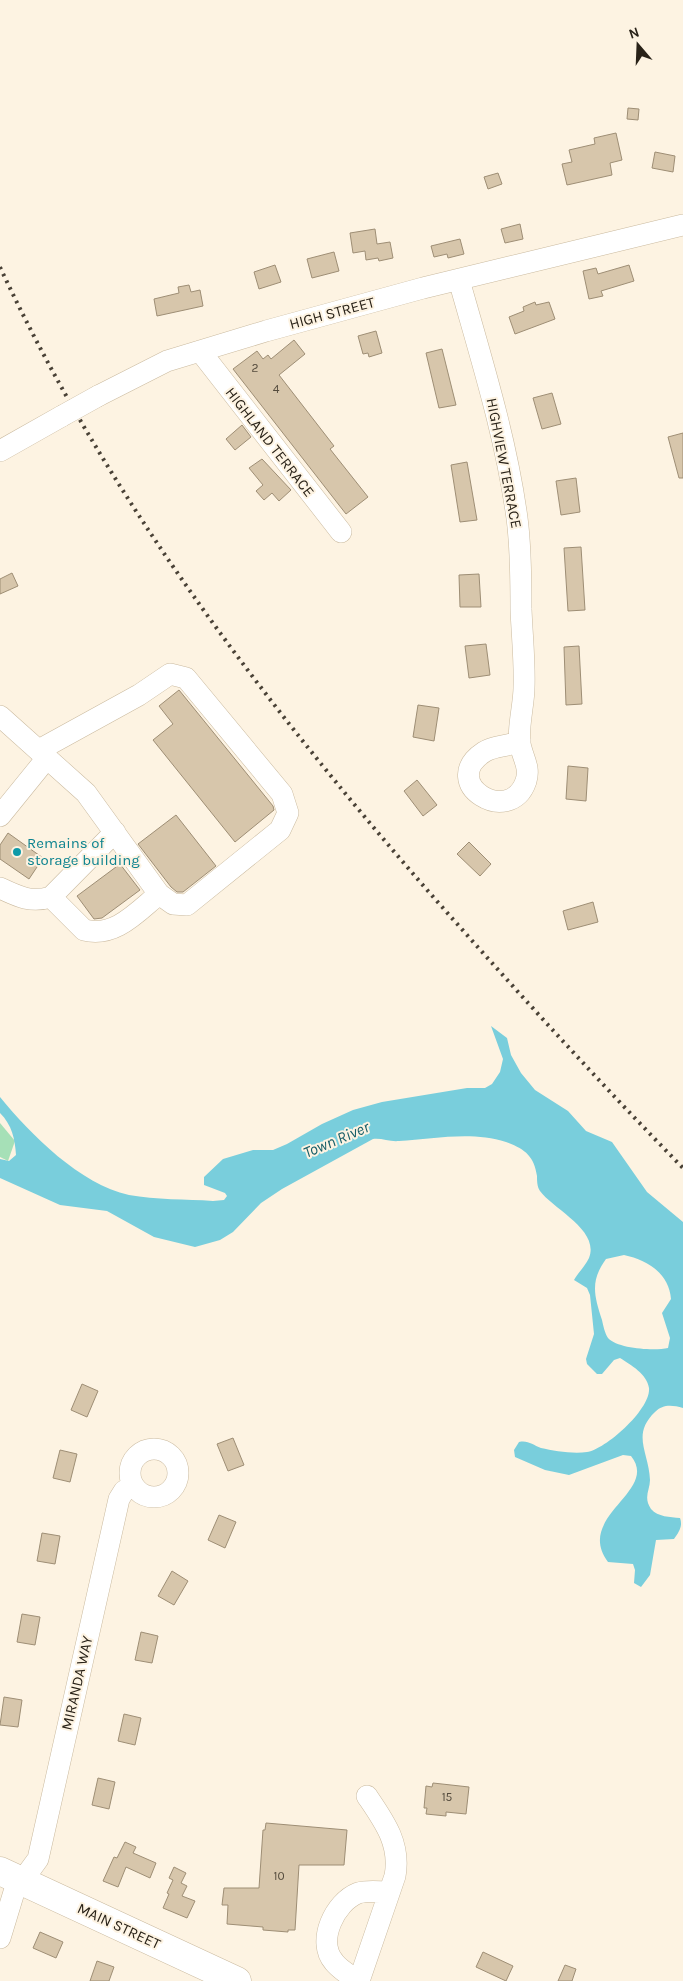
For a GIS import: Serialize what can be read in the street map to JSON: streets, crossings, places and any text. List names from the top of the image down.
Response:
{
  "streets": {
    "main road": ["MAIN STREET"],
    "street": [
      "HIGH STREET",
      "HIGHLAND TERRACE",
      "HIGHVIEW TERRACE",
      "MIRANDA WAY"
    ]
  },
  "crossings": [
    ["HIGH STREET", "HIGHLAND TERRACE"],
    ["HIGH STREET", "HIGHVIEW TERRACE"],
    ["MIRANDA WAY", "MAIN STREET"]
  ],
  "water": ["Town River"],
  "places": ["Remains of storage building"],
  "house_numbers": [
    "2",
    "4",
    "15",
    "10"
  ],
  "north": "top"
}
